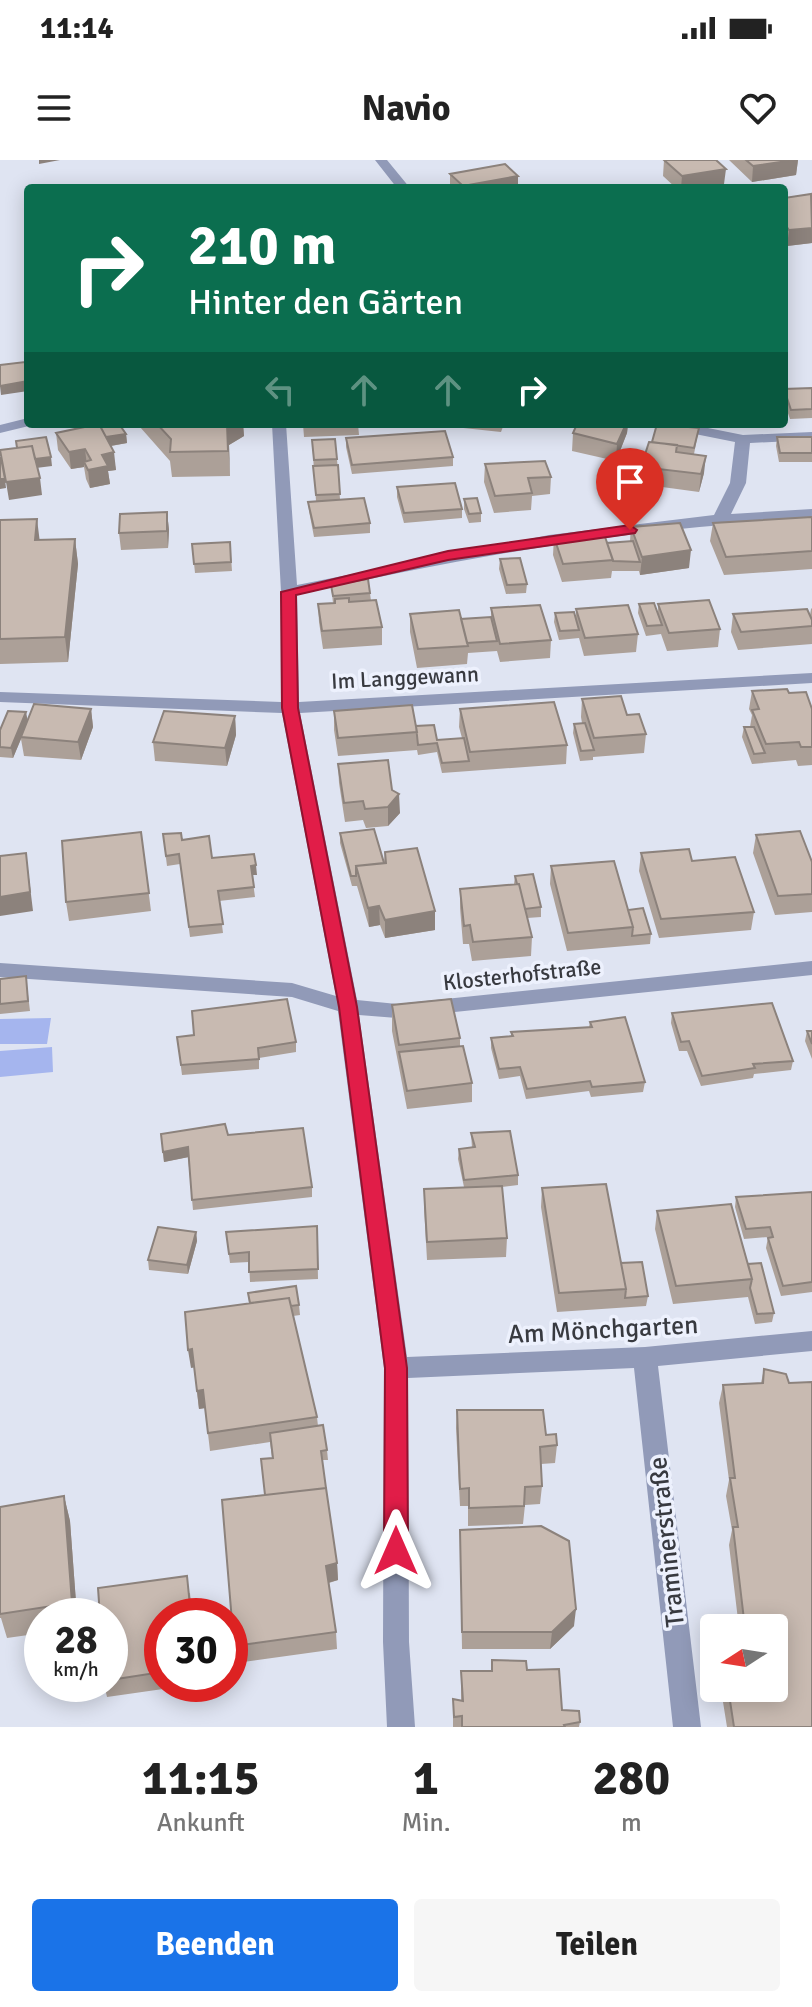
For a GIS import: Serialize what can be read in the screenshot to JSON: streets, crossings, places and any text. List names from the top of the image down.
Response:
{
  "streets": {
    "street": [
      "Im Langgewann",
      "Klosterhofstraße",
      "Am Mönchgarten",
      "Traminerstraße"
    ]
  },
  "crossings": [
    ["Am Mönchgarten", "Traminerstraße"]
  ],
  "north": "left",
  "page": {
    "status": "11:14",
    "header": "Navio",
    "turn": ["210 m", "Hinter den Gärten"],
    "speed": "28 km/h",
    "limit": "30",
    "eta": [
      "11:15",
      "Ankunft",
      "1",
      "Min.",
      "280",
      "m"
    ],
    "buttons": ["Beenden", "Teilen"]
  }
}
